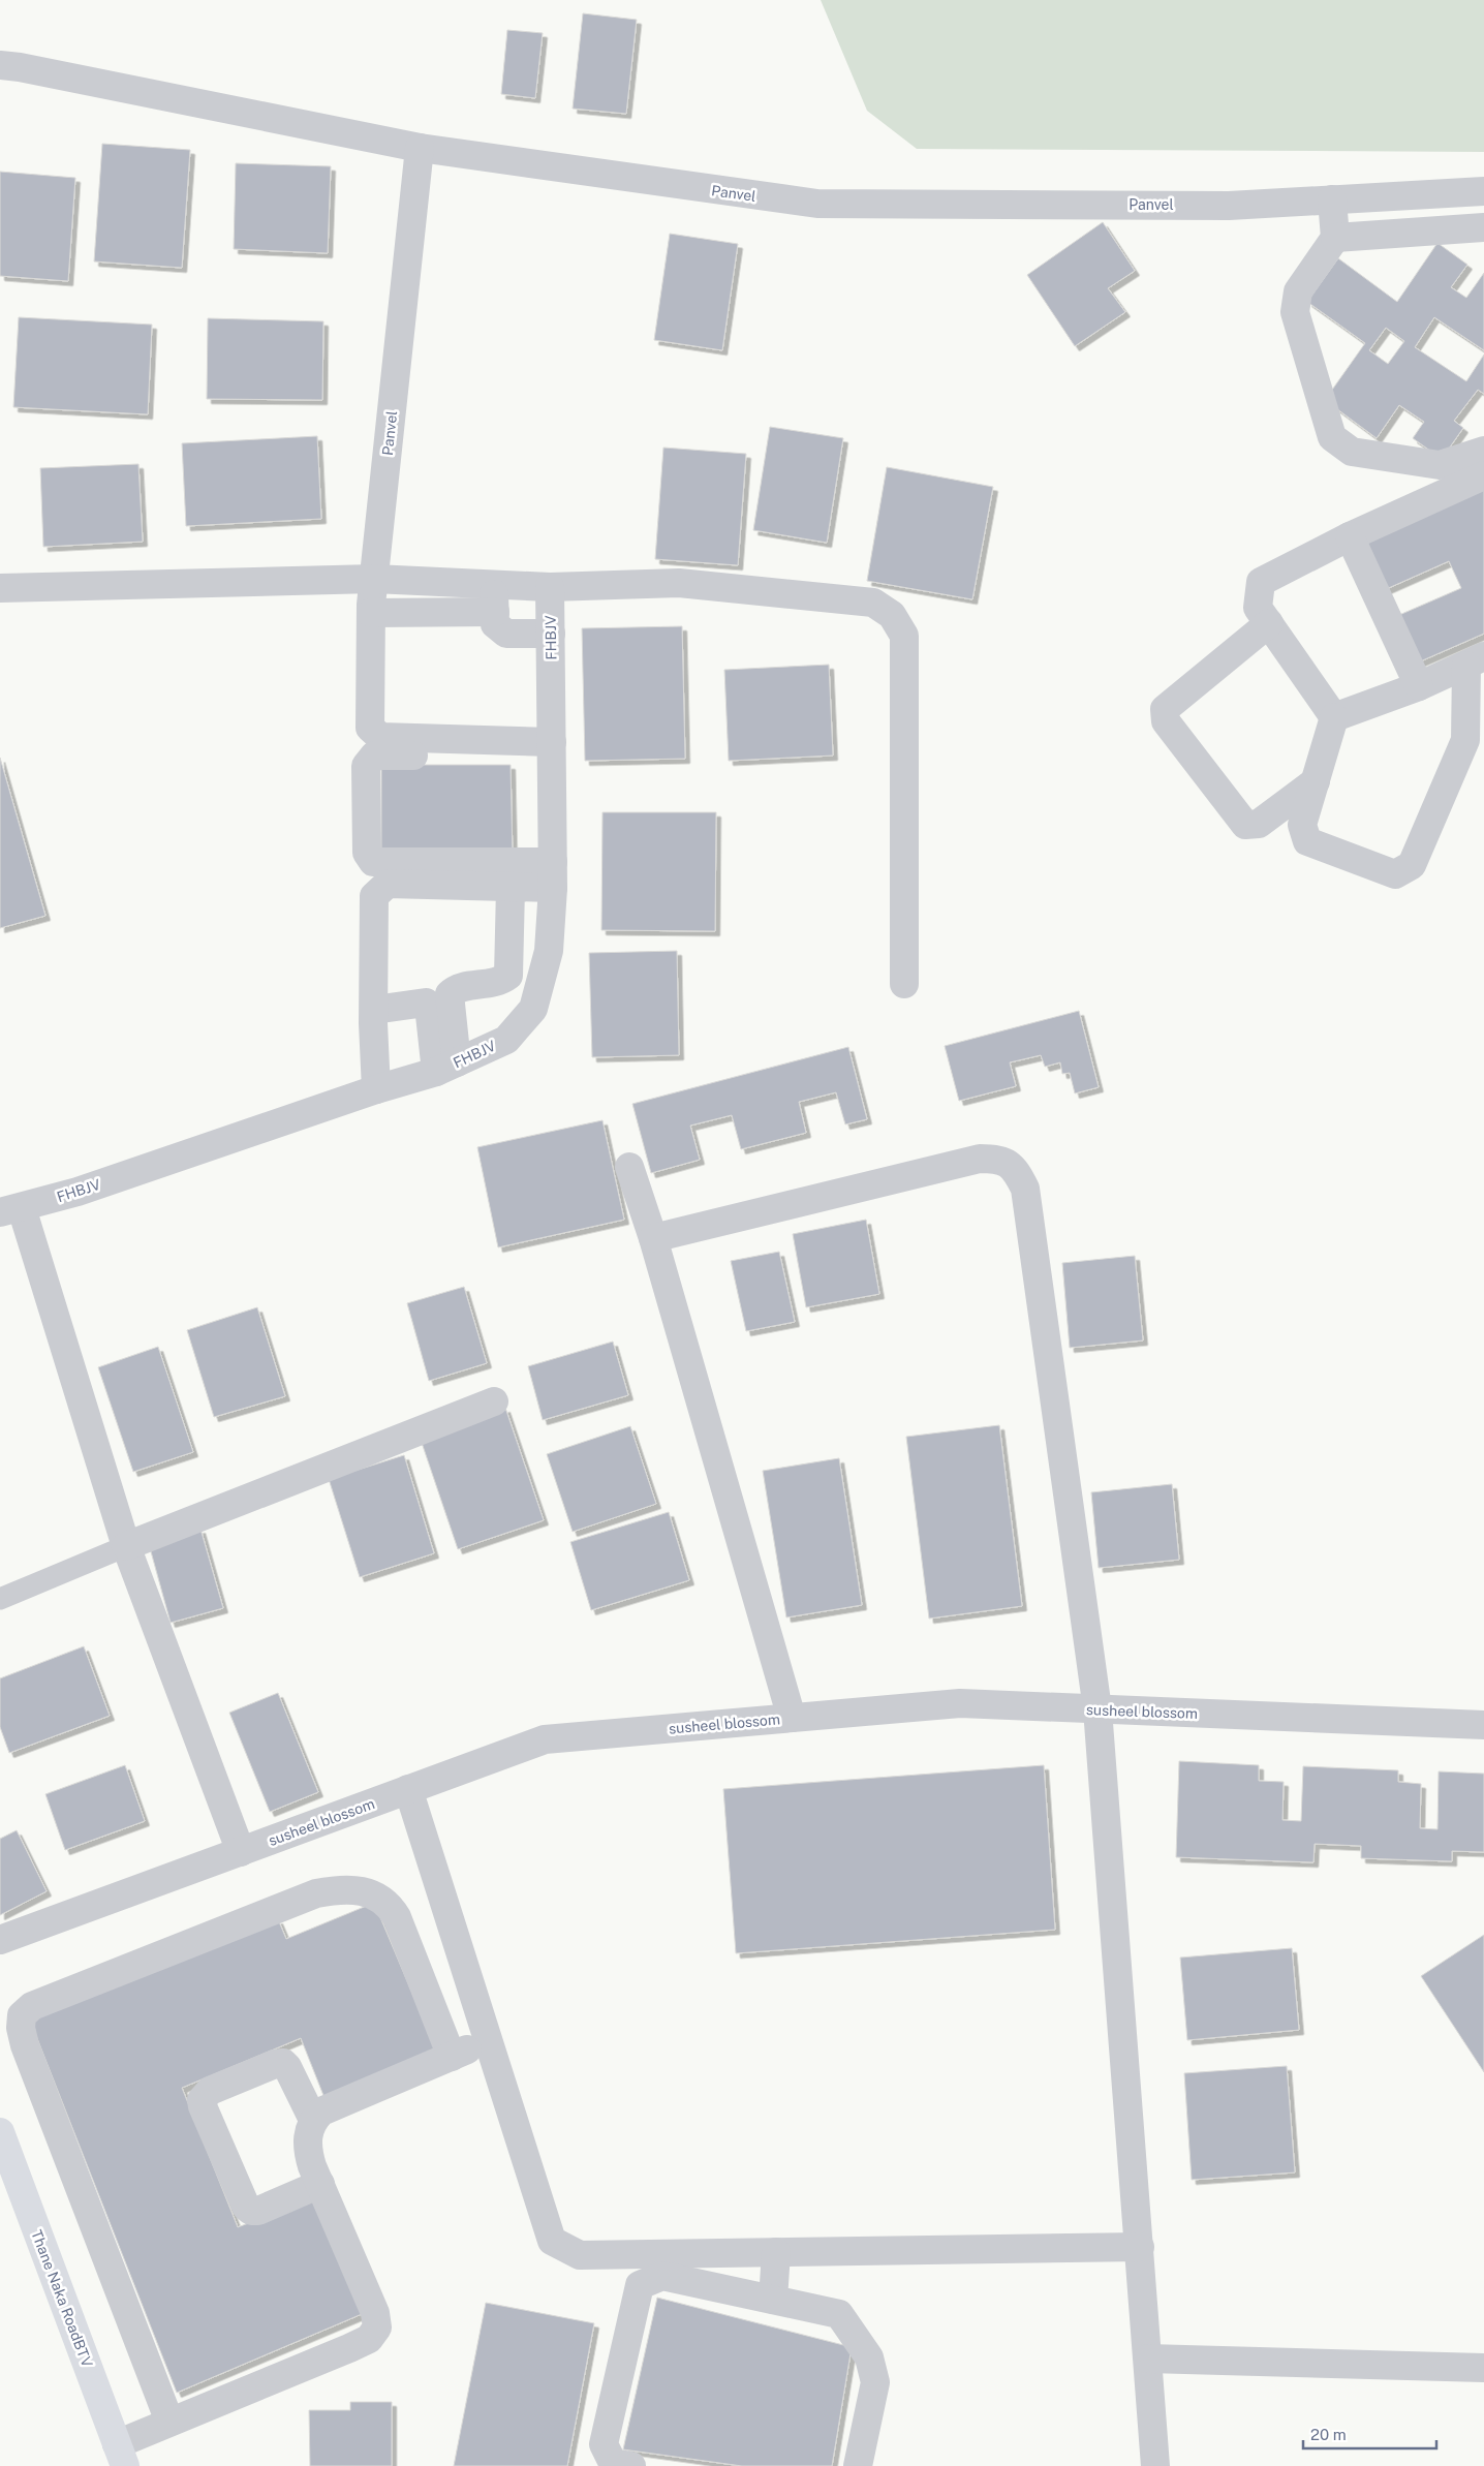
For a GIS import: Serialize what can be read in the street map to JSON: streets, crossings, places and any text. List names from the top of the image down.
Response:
{
  "streets": {
    "main road": ["Thane Naka RoadBTV"],
    "street": ["Panvel", "FHBJV", "susheel blossom"]
  },
  "crossings": [
    ["Panvel", "FHBJV"]
  ],
  "scale_bar": "20 m"
}
